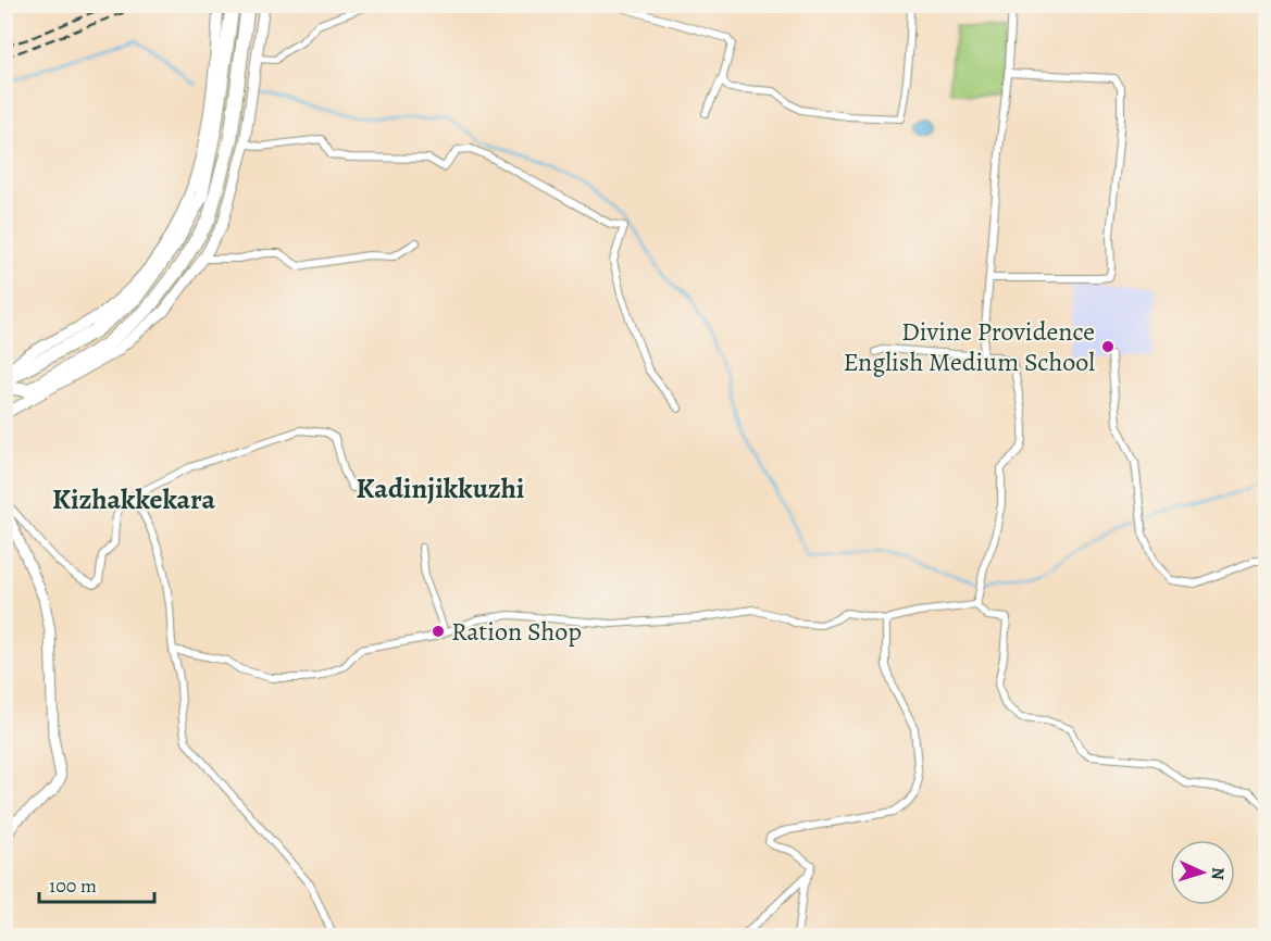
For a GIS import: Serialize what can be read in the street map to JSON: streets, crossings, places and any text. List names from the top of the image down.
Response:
{
  "districts": ["Kadinjikkuzhi", "Kizhakkekara"],
  "places": ["Divine Providence English Medium School", "Ration Shop"],
  "scale_bar": "100 m",
  "north": "right"
}
